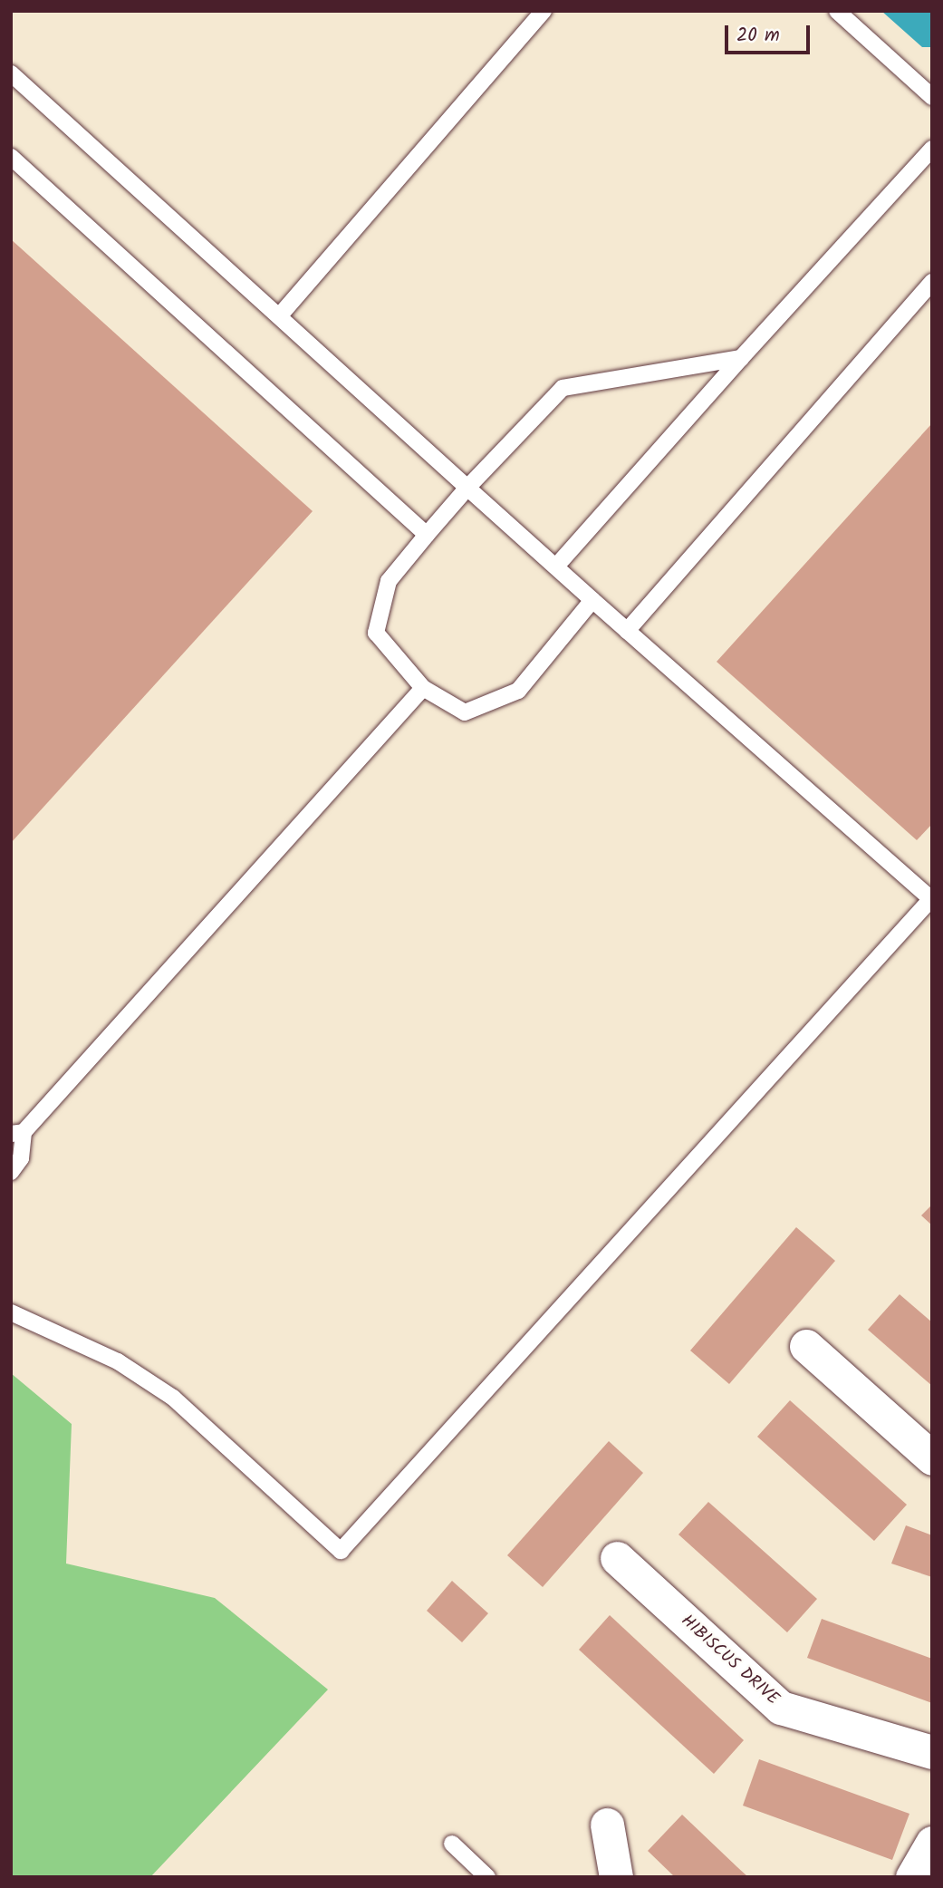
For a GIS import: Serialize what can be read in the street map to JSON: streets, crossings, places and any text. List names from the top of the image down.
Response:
{
  "streets": {
    "street": ["HIBISCUS DRIVE"]
  },
  "scale_bar": "20 m"
}
